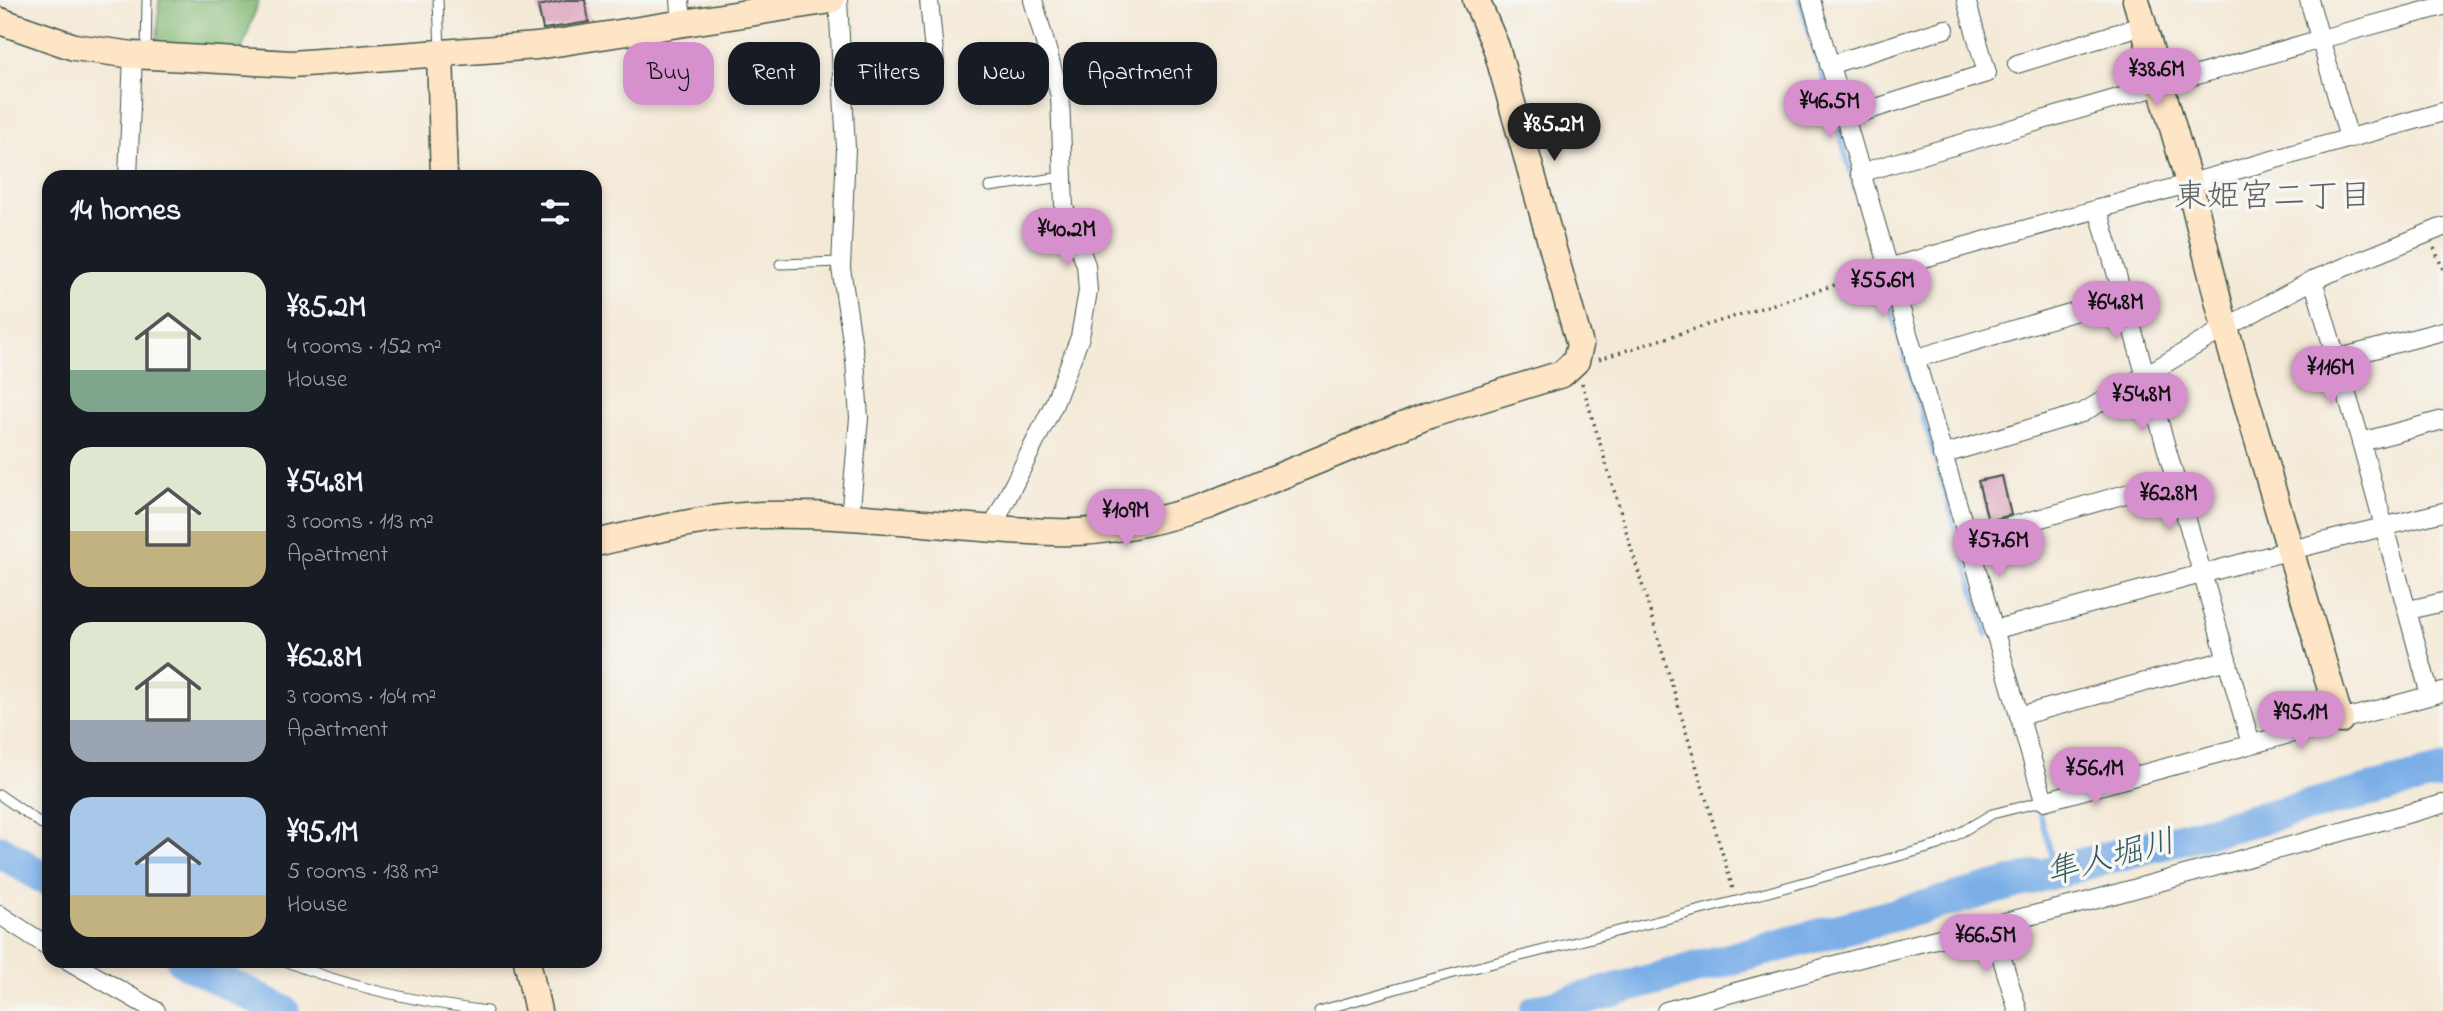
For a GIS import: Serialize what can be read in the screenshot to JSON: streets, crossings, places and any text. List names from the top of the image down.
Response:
{
  "districts": ["東姫宮二丁目"],
  "water": ["隼人堀川"],
  "page": {
    "chip": [
      "Buy",
      "Rent",
      "Filters",
      "New",
      "Apartment"
    ],
    "price": [
      "¥38.6M",
      "¥46.5M",
      "¥85.2M",
      "¥40.2M",
      "¥55.6M",
      "¥64.8M",
      "¥116M",
      "¥54.8M",
      "¥62.8M",
      "¥109M",
      "¥57.6M",
      "¥95.1M",
      "¥56.1M",
      "¥66.5M"
    ],
    "heading": "14 homes",
    "list": [
      {
        "name": "¥85.2M",
        "note": "4 rooms · 152 m² · House"
      },
      {
        "name": "¥54.8M",
        "note": "3 rooms · 113 m² · Apartment"
      },
      {
        "name": "¥62.8M",
        "note": "3 rooms · 104 m² · Apartment"
      },
      {
        "name": "¥95.1M",
        "note": "5 rooms · 138 m² · House"
      }
    ]
  }
}
